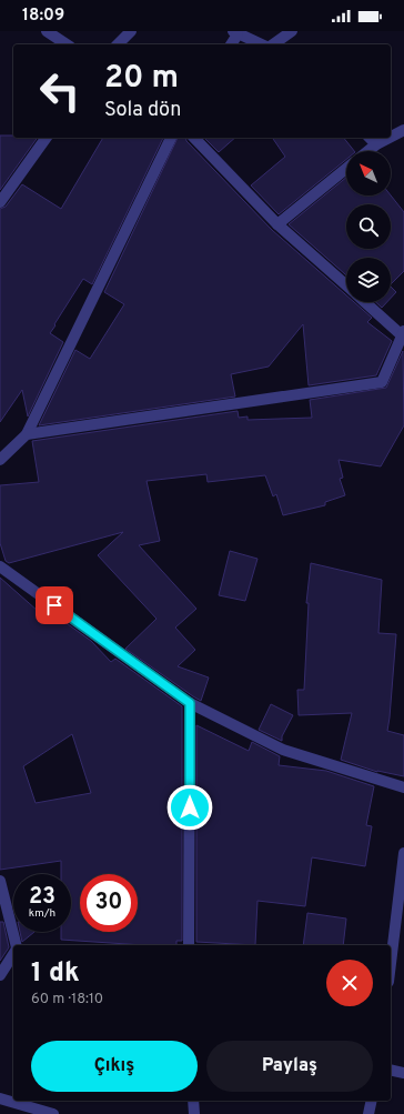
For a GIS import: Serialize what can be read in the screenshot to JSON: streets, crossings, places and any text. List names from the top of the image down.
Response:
{
  "north": "top left",
  "page": {
    "status": "18:09",
    "turn": ["20 m", "Sola dön"],
    "speed": "23 km/h",
    "limit": "30",
    "heading": ["1 dk", "60 m · 18:10"],
    "buttons": ["Çıkış", "Paylaş"]
  }
}
